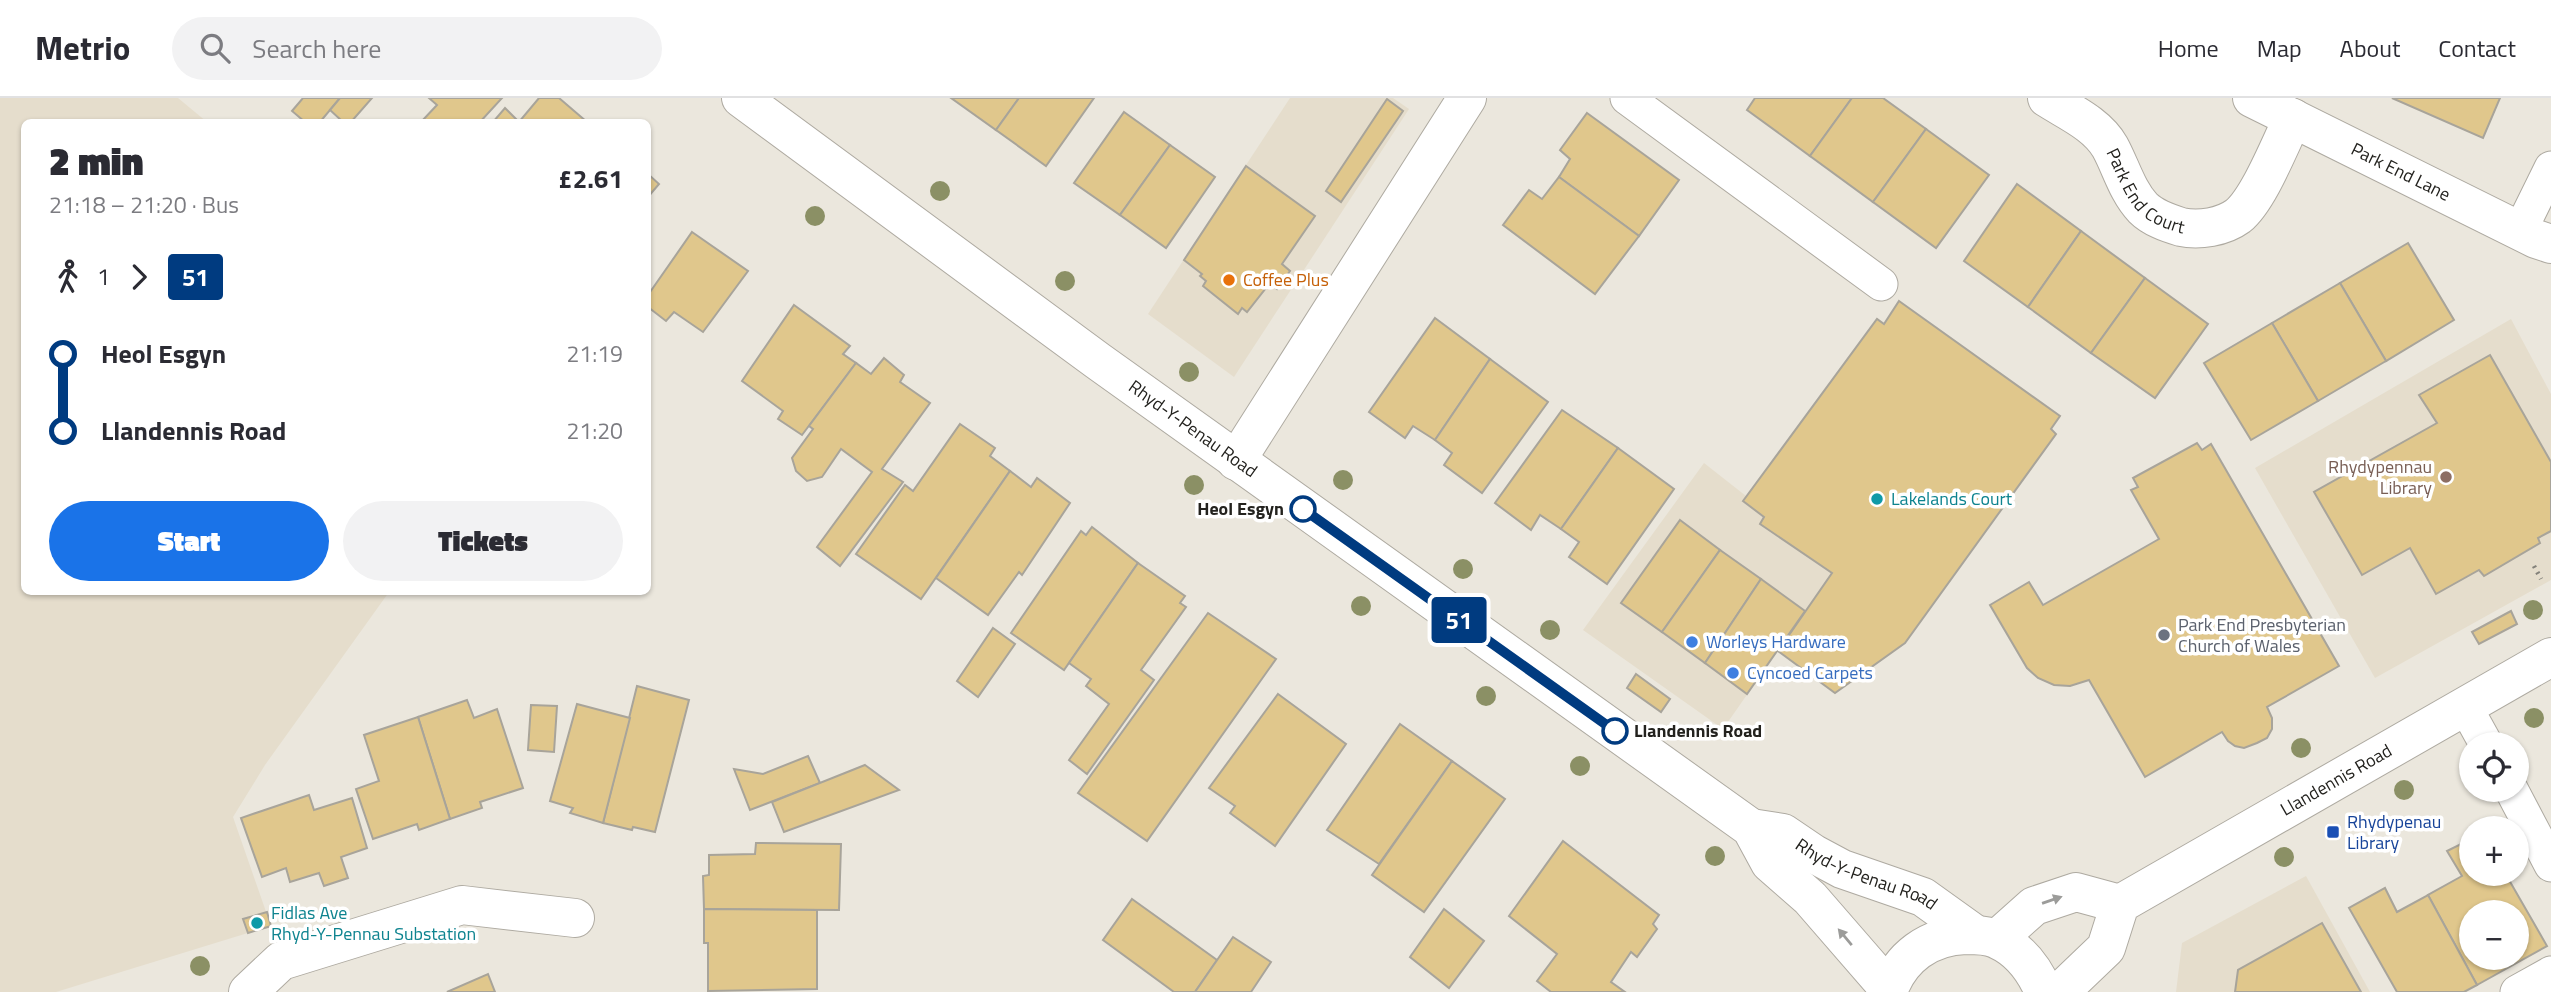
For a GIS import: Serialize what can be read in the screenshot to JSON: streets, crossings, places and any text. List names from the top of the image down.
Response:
{
  "streets": {
    "street": [
      "Park End Lane",
      "Park End Court",
      "Rhyd-Y-Penau Road",
      "Llandennis Road"
    ]
  },
  "crossings": [
    ["Park End Lane", "Park End Court"]
  ],
  "places": {
    "other": [
      "Coffee Plus",
      "Rhydypennau Library",
      "Lakelands Court",
      "Heol Esgyn",
      "Park End Presbyterian Church of Wales",
      "Worleys Hardware",
      "Cyncoed Carpets",
      "Llandennis Road",
      "Fidlas Ave Rhyd-Y-Pennau Substation"
    ],
    "transit": ["Rhydypenau Library"]
  },
  "lines": ["bus line 51"],
  "page": {
    "header": "Metrio",
    "search": "Search here",
    "nav": [
      "Home",
      "Map",
      "About",
      "Contact"
    ],
    "on_map": "51",
    "heading": ["2 min", "21:18 – 21:20 · Bus", "£2.61"],
    "legs": ["1", "51"],
    "list": [
      {
        "name": "Heol Esgyn",
        "value": "21:19"
      },
      {
        "name": "Llandennis Road",
        "value": "21:20"
      }
    ],
    "buttons": ["Start", "Tickets"],
    "map_buttons": ["+", "−"]
  }
}
